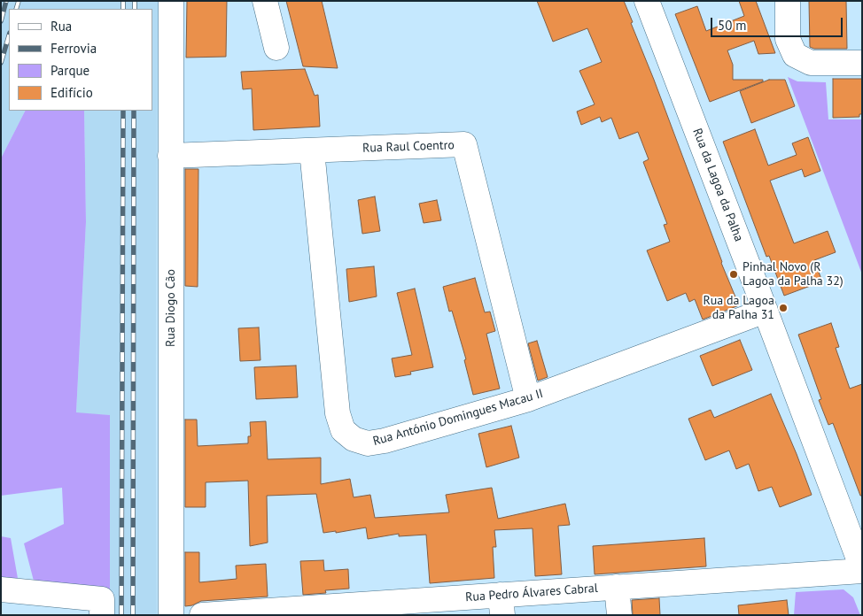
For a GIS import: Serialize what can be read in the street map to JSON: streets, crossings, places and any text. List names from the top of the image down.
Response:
{
  "streets": {
    "street": [
      "Rua Raul Coentro",
      "Rua da Lagoa da Palha",
      "Rua Diogo Cão",
      "Rua António Domingues Macau II",
      "Rua Pedro Álvares Cabral"
    ]
  },
  "crossings": [
    ["Rua Raul Coentro", "Rua Diogo Cão"],
    ["Rua Raul Coentro", "Rua António Domingues Macau II"],
    ["Rua da Lagoa da Palha", "Rua António Domingues Macau II"],
    ["Rua da Lagoa da Palha", "Rua Pedro Álvares Cabral"]
  ],
  "places": ["Pinhal Novo (R Lagoa da Palha 32)", "Rua da Lagoa da Palha 31"],
  "legend": [
    "Rua",
    "Ferrovia",
    "Parque",
    "Edifício"
  ],
  "scale_bar": "50 m"
}
